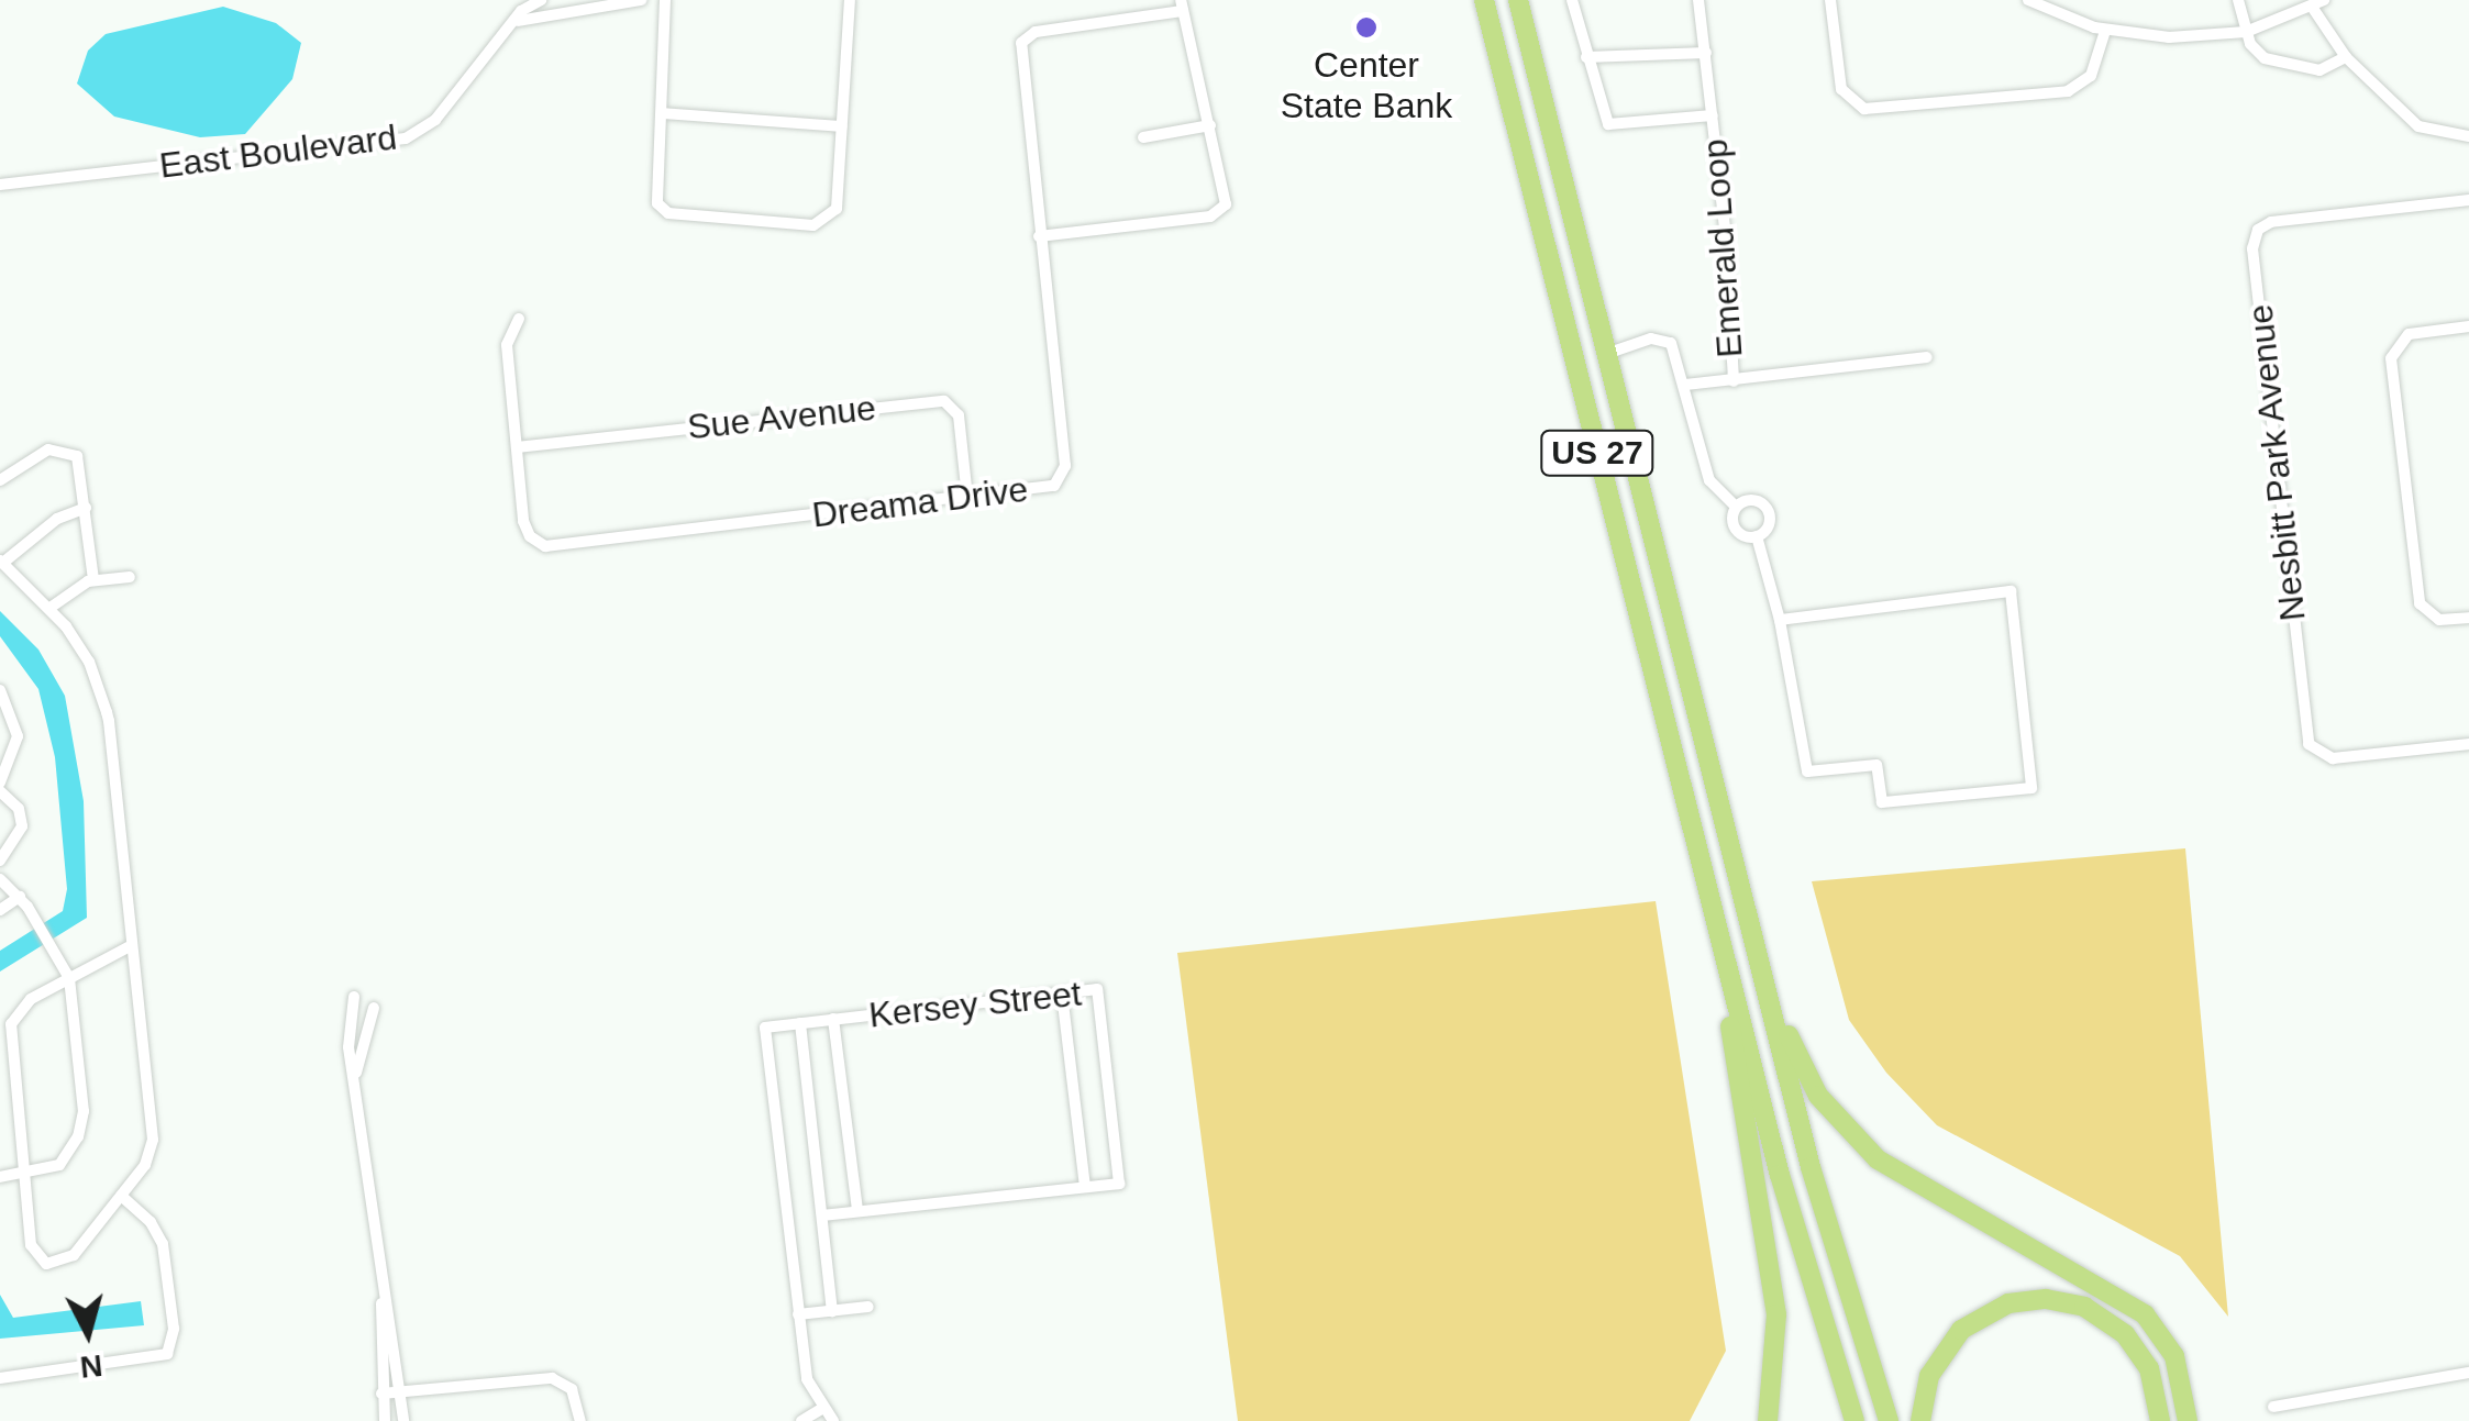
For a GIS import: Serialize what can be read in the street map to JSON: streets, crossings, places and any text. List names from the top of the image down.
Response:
{
  "streets": {
    "highway": ["US 27"],
    "street": [
      "East Boulevard",
      "Emerald Loop",
      "Sue Avenue",
      "Nesbitt Park Avenue",
      "Dreama Drive",
      "Kersey Street"
    ]
  },
  "crossings": [
    ["Sue Avenue", "Dreama Drive"]
  ],
  "places": ["Center State Bank"],
  "north": "bottom"
}
